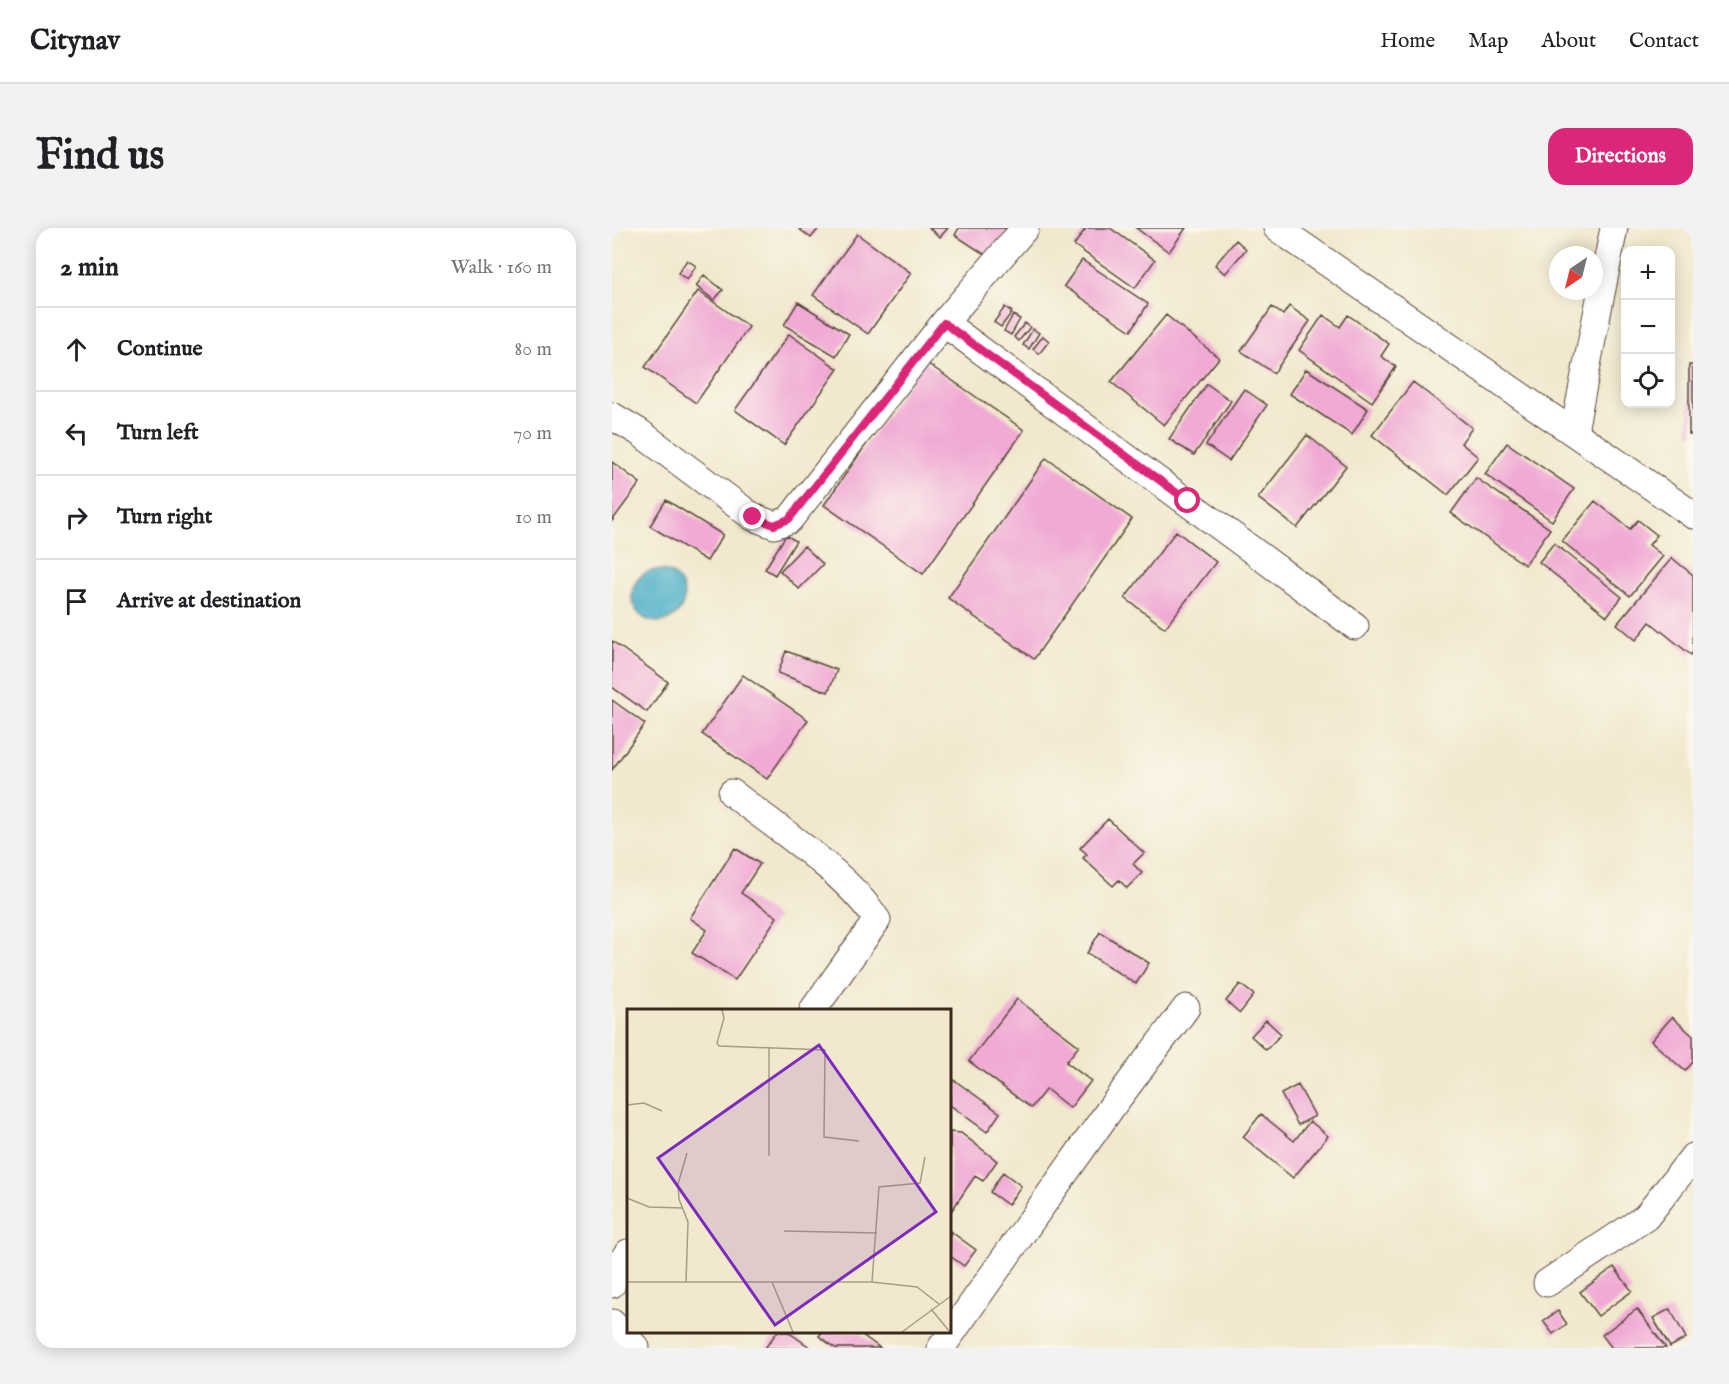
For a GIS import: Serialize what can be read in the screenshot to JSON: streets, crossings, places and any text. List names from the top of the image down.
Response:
{
  "north": "bottom left",
  "page": {
    "header": "Citynav",
    "nav": [
      "Home",
      "Map",
      "About",
      "Contact"
    ],
    "buttons": "Directions",
    "title": "Find us",
    "heading": ["2 min", "Walk · 160 m"],
    "map_buttons": ["+", "−"],
    "list": [
      ["Continue", "80 m"],
      ["Turn left", "70 m"],
      ["Turn right", "10 m"],
      "Arrive at destination"
    ]
  }
}
